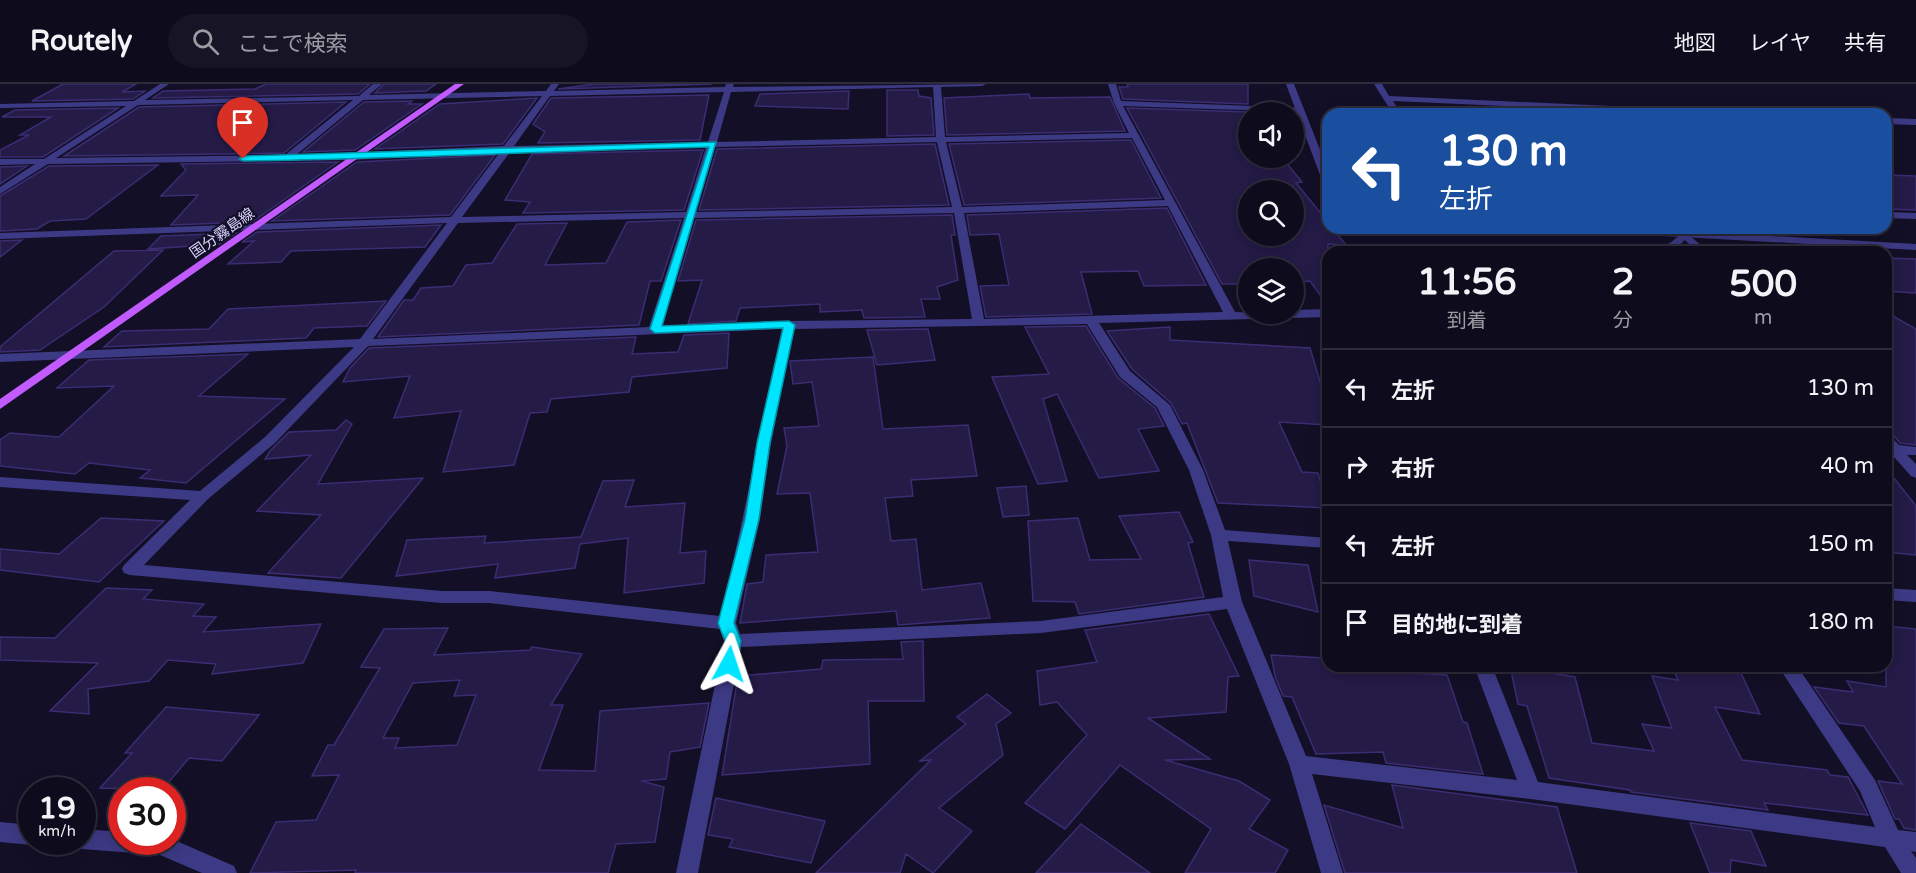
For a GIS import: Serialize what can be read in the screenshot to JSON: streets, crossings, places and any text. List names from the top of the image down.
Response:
{
  "streets": {
    "main road": ["国分霧島線"]
  },
  "page": {
    "header": "Routely",
    "search": "ここで検索",
    "nav": ["地図", "レイヤ", "共有"],
    "turn": ["130 m", "左折"],
    "eta": [
      "11:56",
      "到着",
      "2",
      "分",
      "500",
      "m"
    ],
    "list": [
      {
        "name": "左折",
        "value": "130 m"
      },
      {
        "name": "右折",
        "value": "40 m"
      },
      {
        "name": "左折",
        "value": "150 m"
      },
      {
        "name": "目的地に到着",
        "value": "180 m"
      }
    ],
    "speed": "19 km/h",
    "limit": "30"
  }
}
